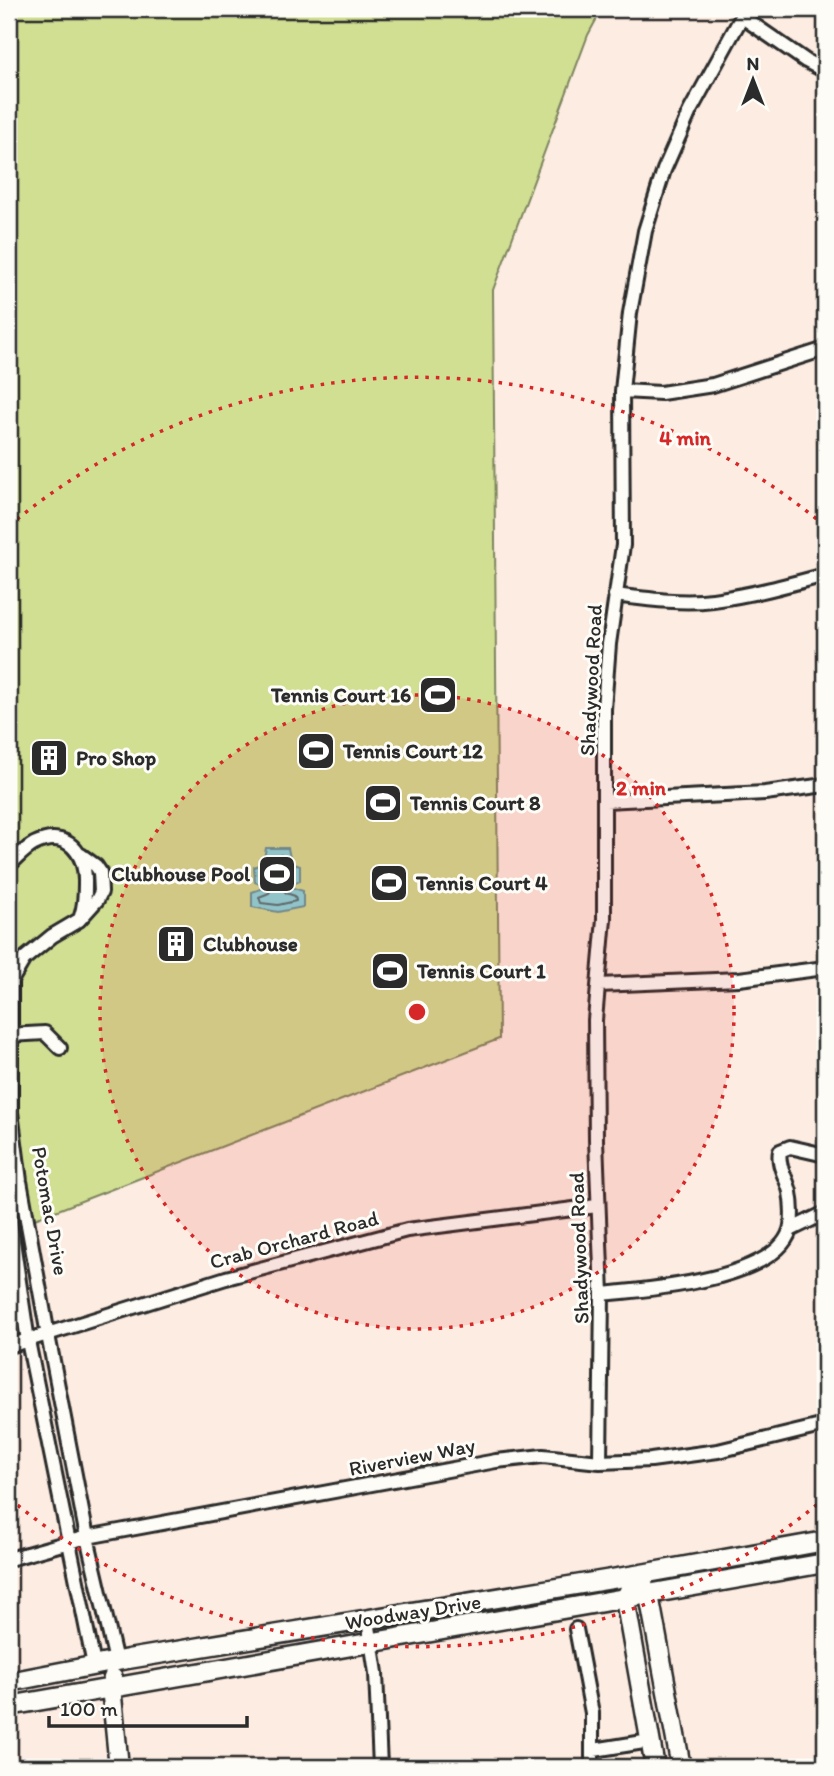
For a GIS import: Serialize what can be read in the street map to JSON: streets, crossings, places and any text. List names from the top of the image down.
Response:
{
  "streets": {
    "main road": ["Potomac Drive", "Woodway Drive"],
    "street": ["Shadywood Road", "Crab Orchard Road", "Riverview Way"]
  },
  "crossings": [
    ["Shadywood Road", "Crab Orchard Road"],
    ["Shadywood Road", "Riverview Way"],
    ["Potomac Drive", "Crab Orchard Road"],
    ["Potomac Drive", "Riverview Way"],
    ["Potomac Drive", "Woodway Drive"]
  ],
  "places": {
    "sports": [
      "Tennis Court 16",
      "Tennis Court 12",
      "Tennis Court 8",
      "Clubhouse Pool",
      "Tennis Court 4",
      "Tennis Court 1"
    ],
    "building": ["Pro Shop", "Clubhouse"]
  },
  "scale_bar": "100 m",
  "north": "top",
  "rings": ["4 min", "2 min"]
}
